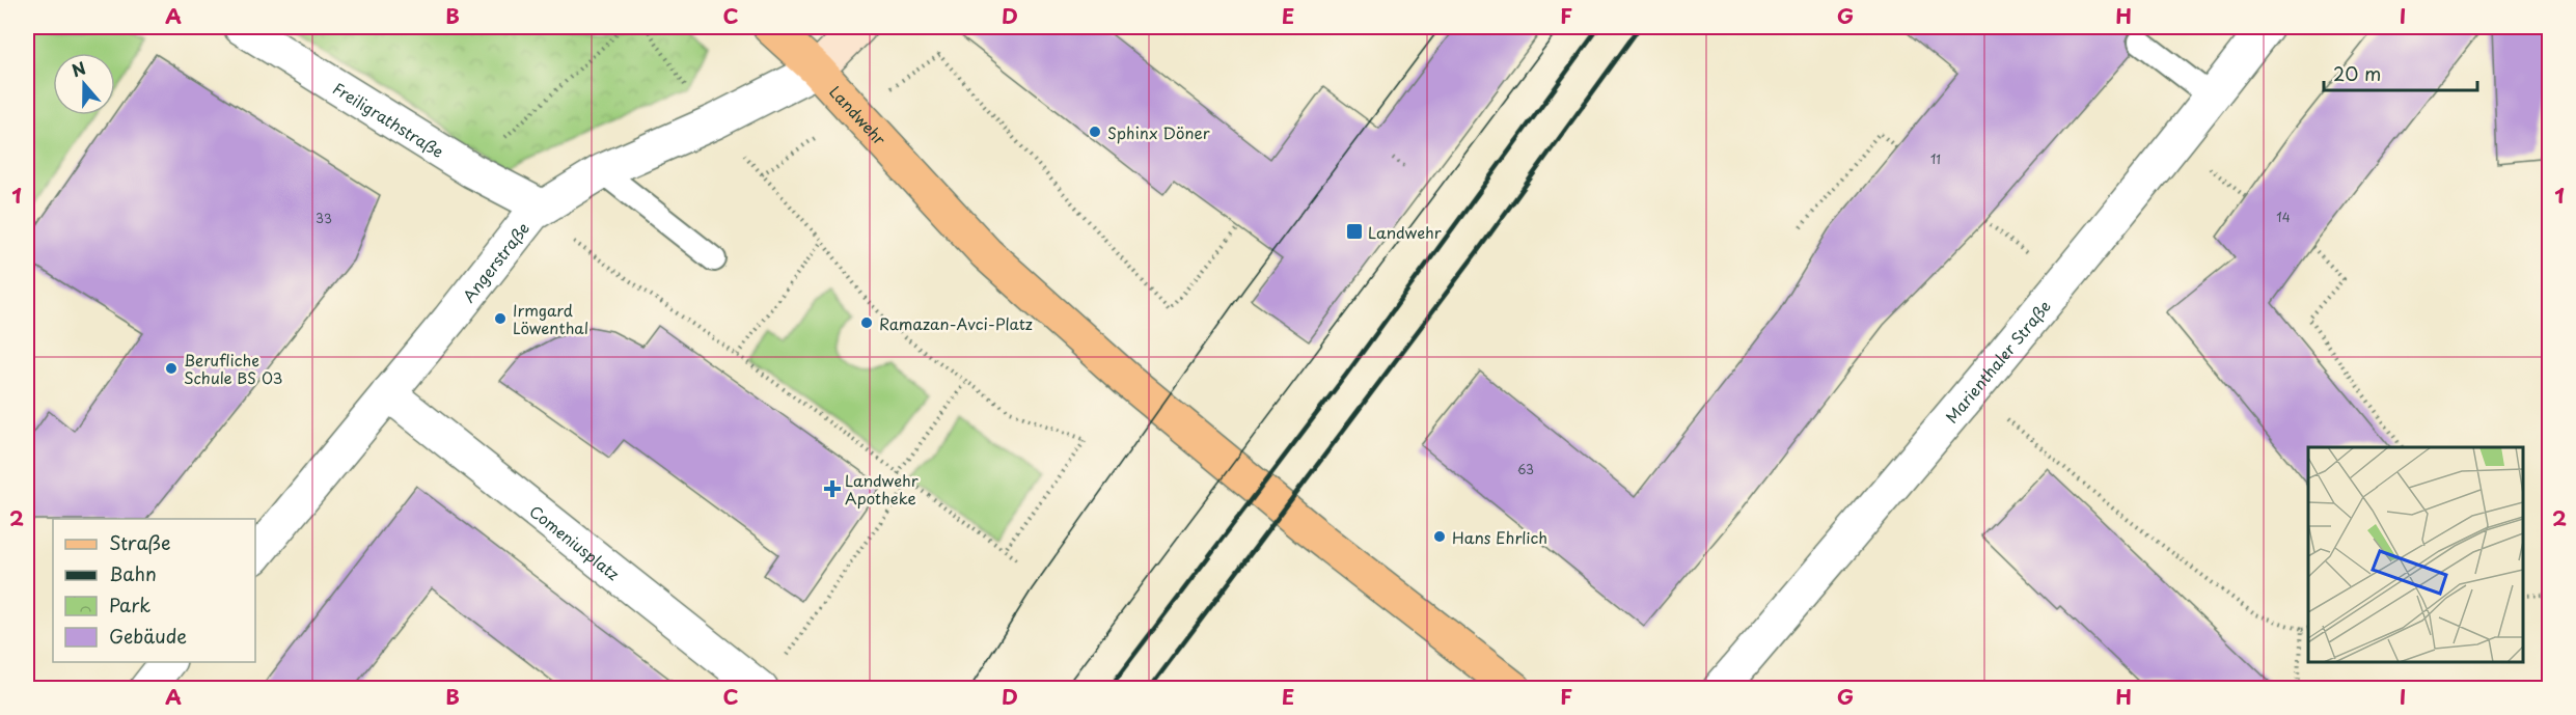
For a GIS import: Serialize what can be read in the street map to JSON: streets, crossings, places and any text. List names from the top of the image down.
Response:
{
  "streets": {
    "main road": ["Landwehr"],
    "street": [
      "Freiligrathstraße",
      "Angerstraße",
      "Marienthaler Straße",
      "Comeniusplatz"
    ]
  },
  "crossings": [
    ["Landwehr", "Angerstraße"],
    ["Freiligrathstraße", "Angerstraße"],
    ["Angerstraße", "Comeniusplatz"]
  ],
  "places": {
    "other": [
      "Sphinx Döner",
      "Irmgard Löwenthal",
      "Ramazan-Avci-Platz",
      "Berufliche Schule BS 03",
      "Hans Ehrlich"
    ],
    "transit": ["Landwehr"],
    "health": ["Landwehr Apotheke"]
  },
  "house_numbers": [
    "11",
    "14",
    "33",
    "63"
  ],
  "legend": [
    "Straße",
    "Bahn",
    "Park",
    "Gebäude"
  ],
  "scale_bar": "20 m",
  "north": "top",
  "grid": {
    "columns": [
      "A",
      "B",
      "C",
      "D",
      "E",
      "F",
      "G",
      "H",
      "I"
    ],
    "rows": ["1", "2"]
  }
}
